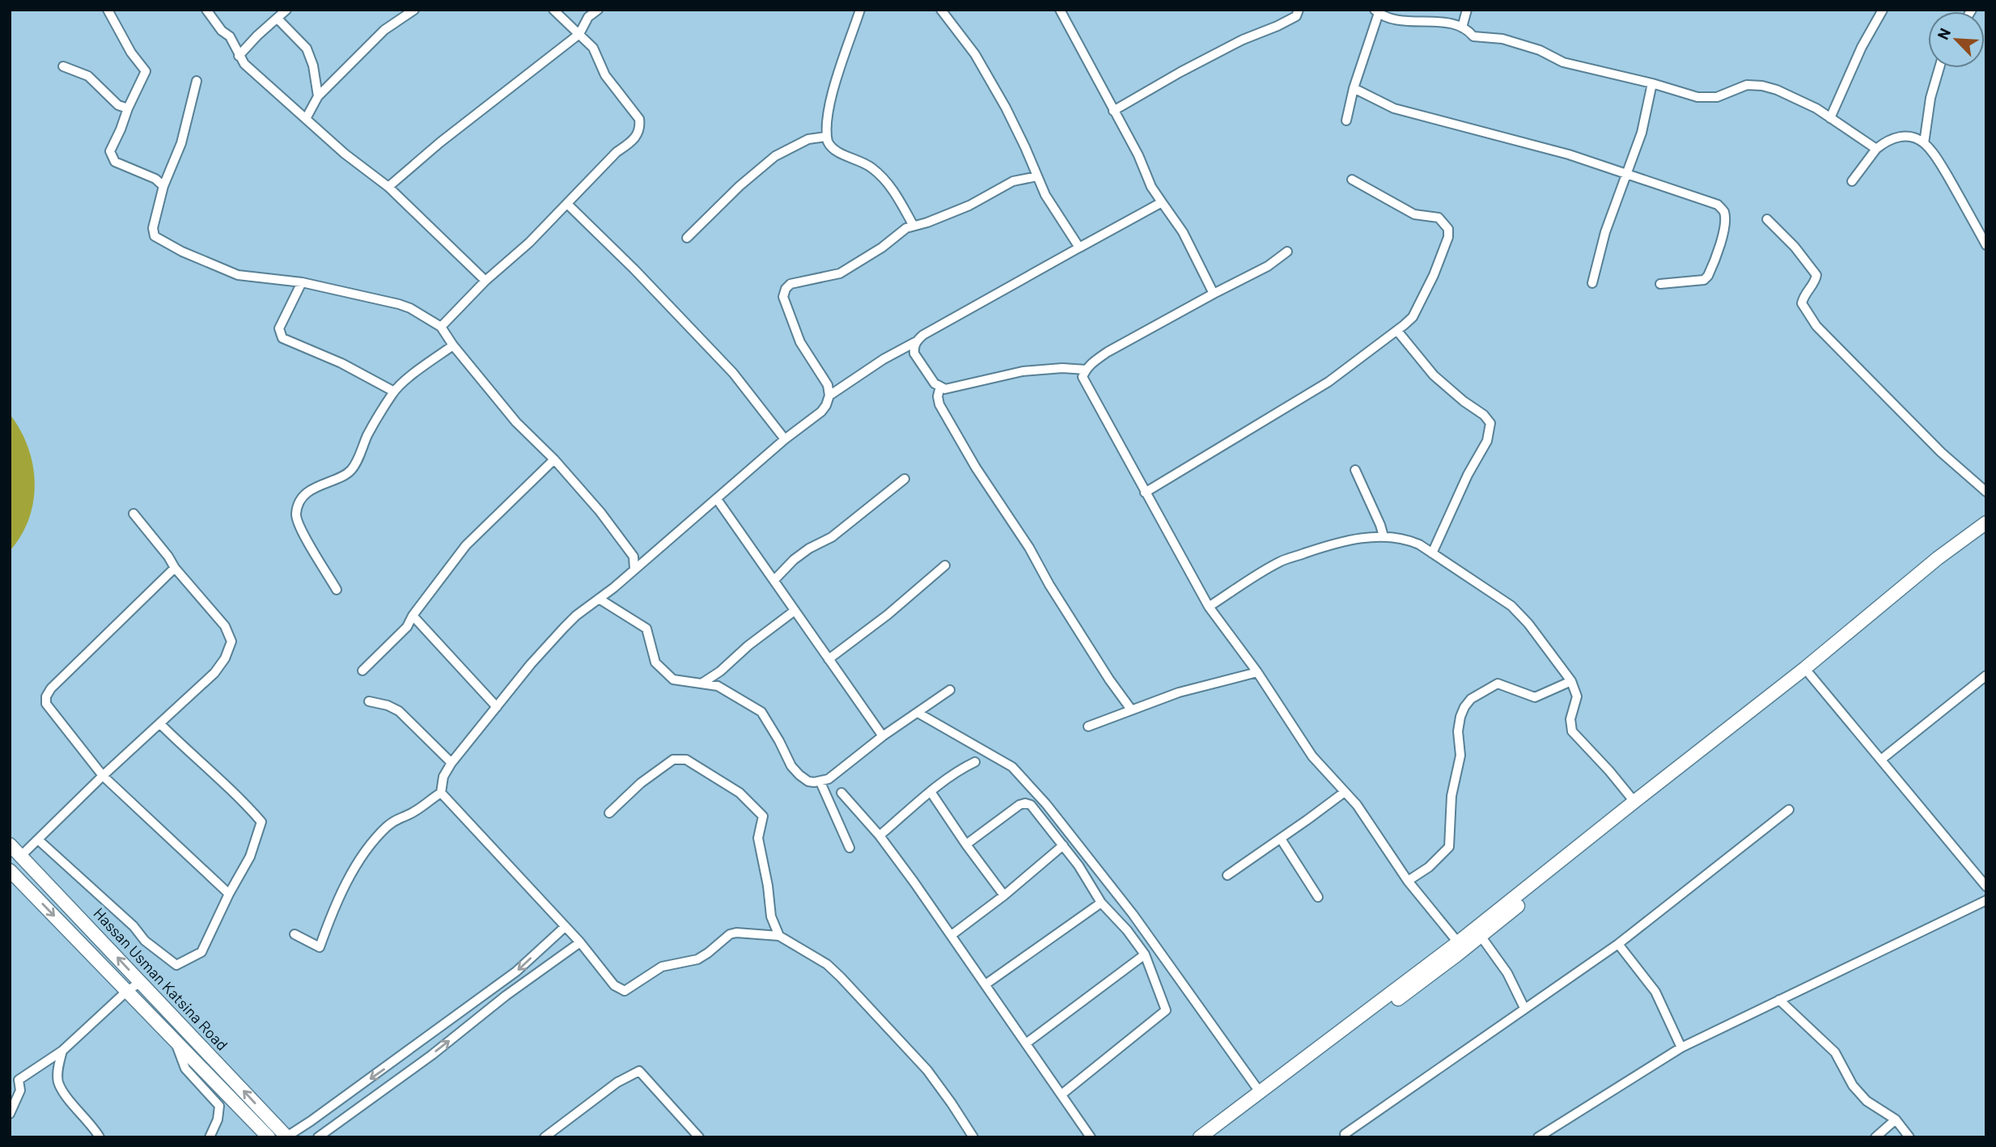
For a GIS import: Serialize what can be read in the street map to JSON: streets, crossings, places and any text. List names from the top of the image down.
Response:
{
  "streets": {
    "main road": ["Hassan Usman Katsina Road"]
  },
  "north": "top left"
}
